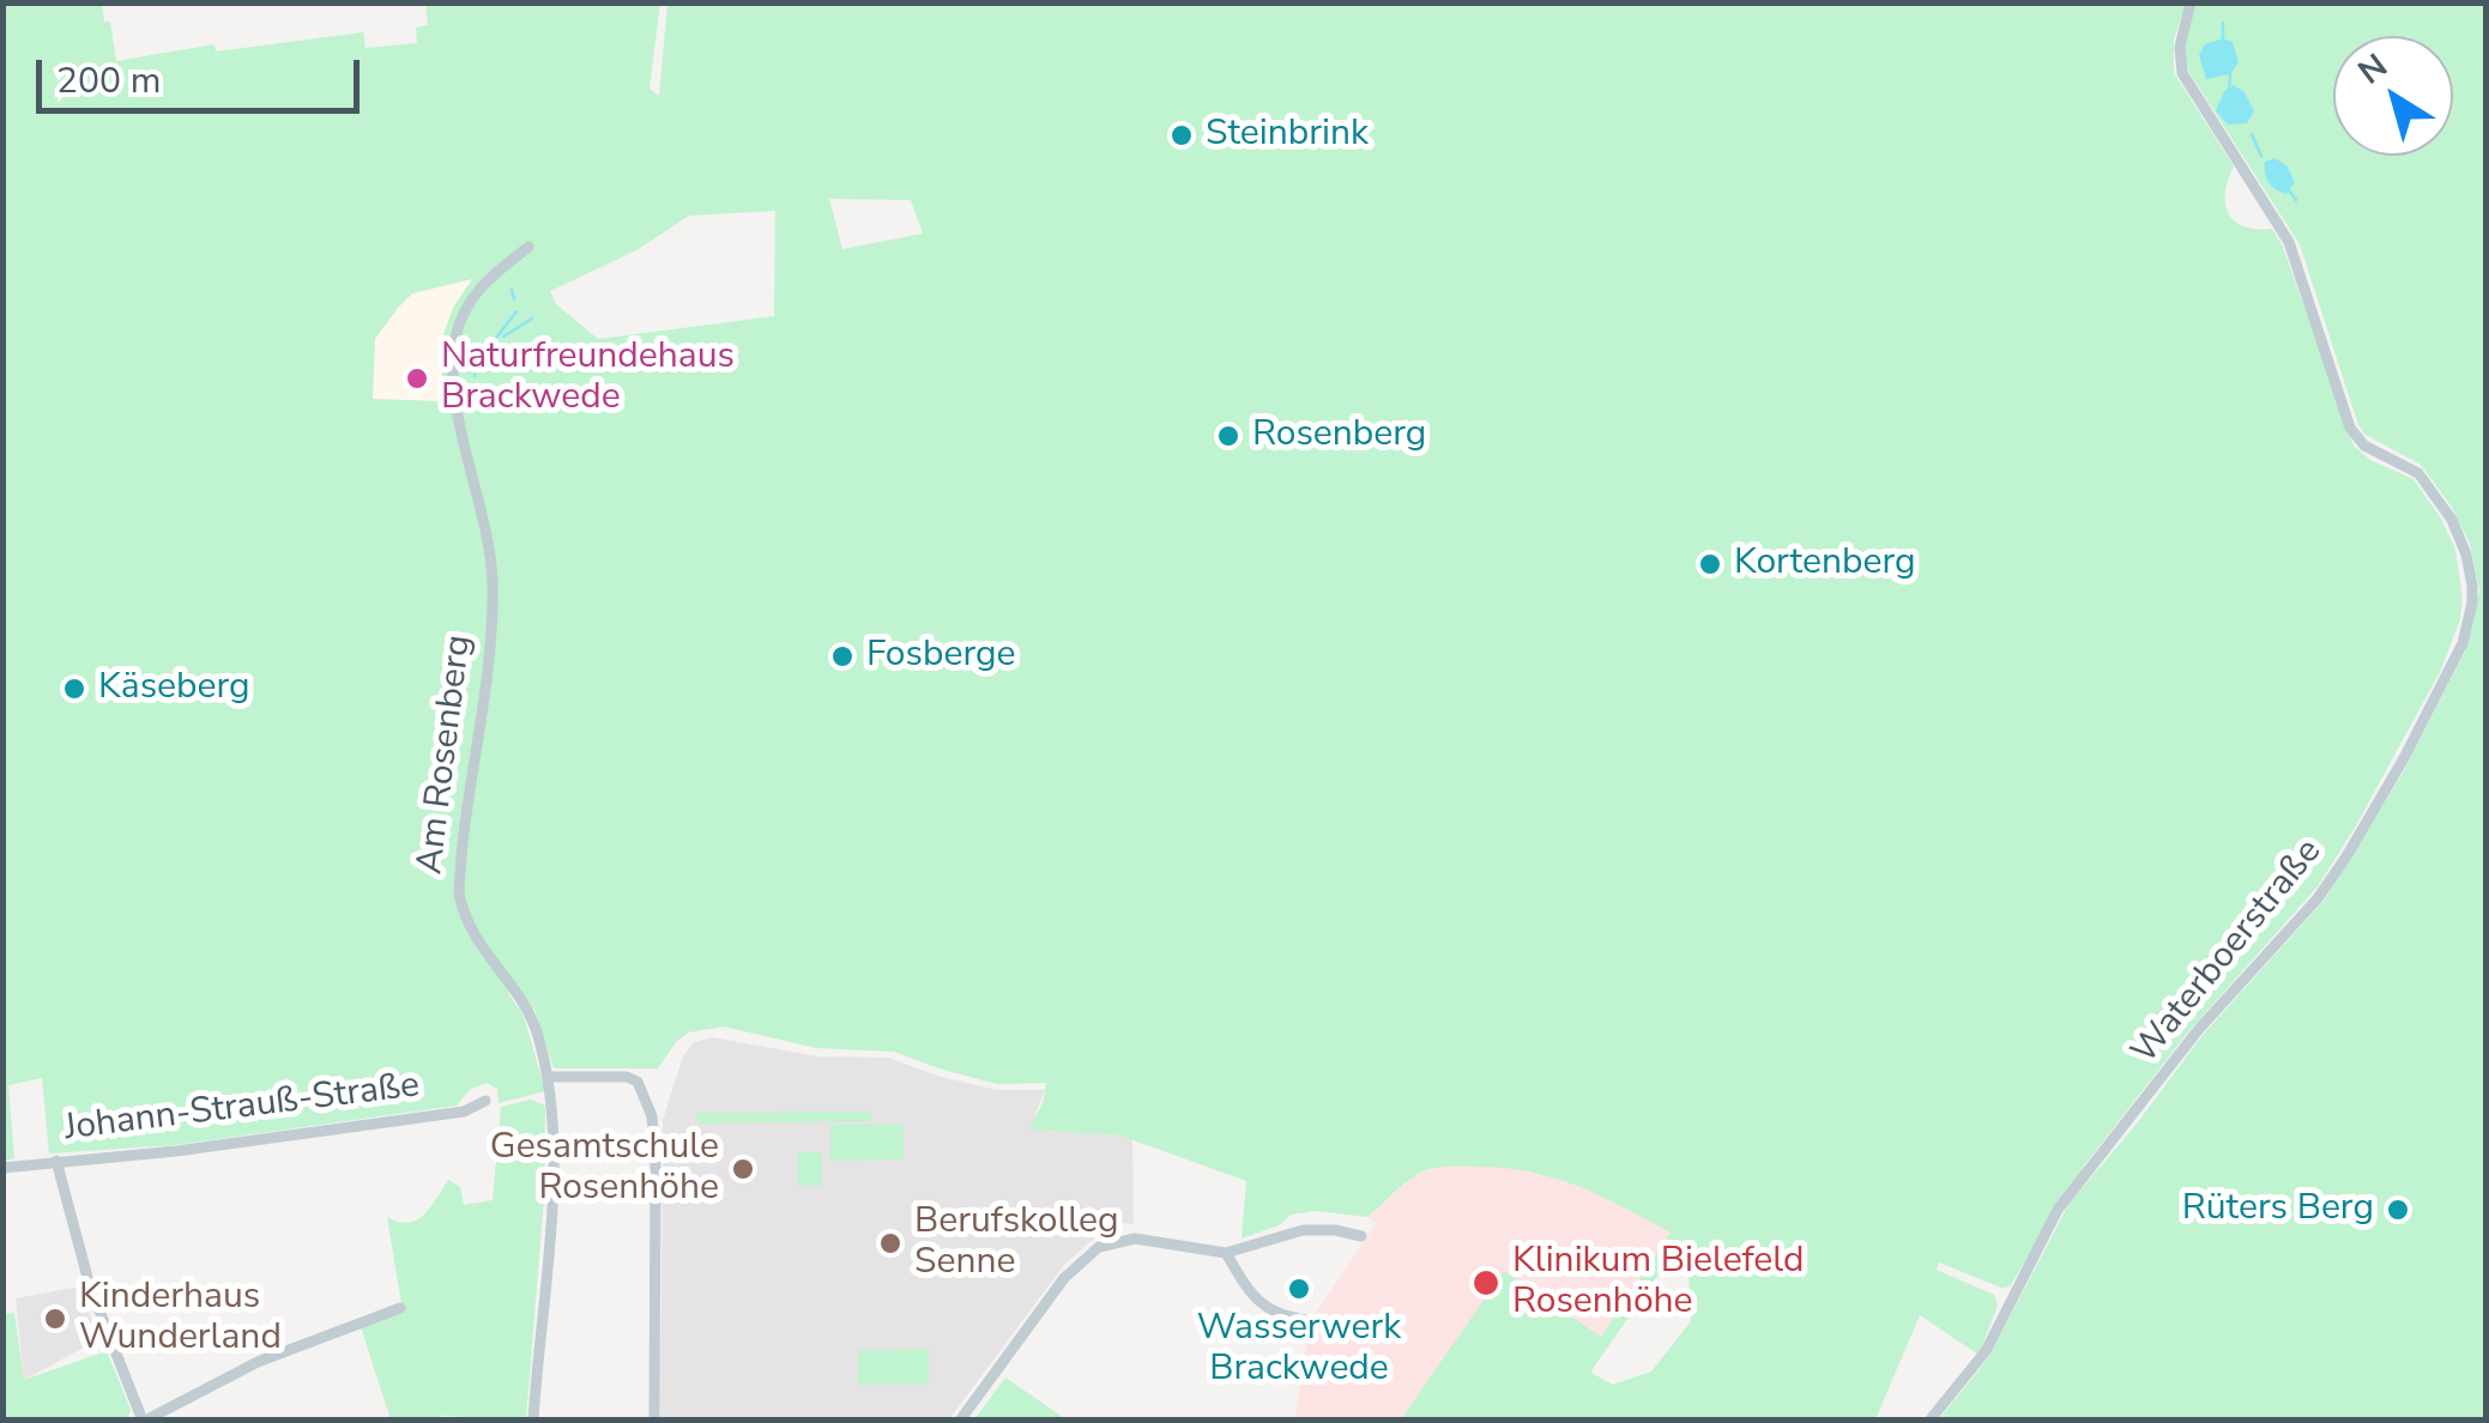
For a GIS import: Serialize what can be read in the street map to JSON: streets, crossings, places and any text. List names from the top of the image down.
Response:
{
  "streets": {
    "street": ["Am Rosenberg", "Waterboerstraße", "Johann-Strauß-Straße"]
  },
  "places": [
    "Steinbrink",
    "Naturfreundehaus Brackwede",
    "Rosenberg",
    "Kortenberg",
    "Fosberge",
    "Käseberg",
    "Gesamtschule Rosenhöhe",
    "Rüters Berg",
    "Berufskolleg Senne",
    "Klinikum Bielefeld Rosenhöhe",
    "Wasserwerk Brackwede",
    "Kinderhaus Wunderland"
  ],
  "scale_bar": "200 m",
  "north": "top left"
}
